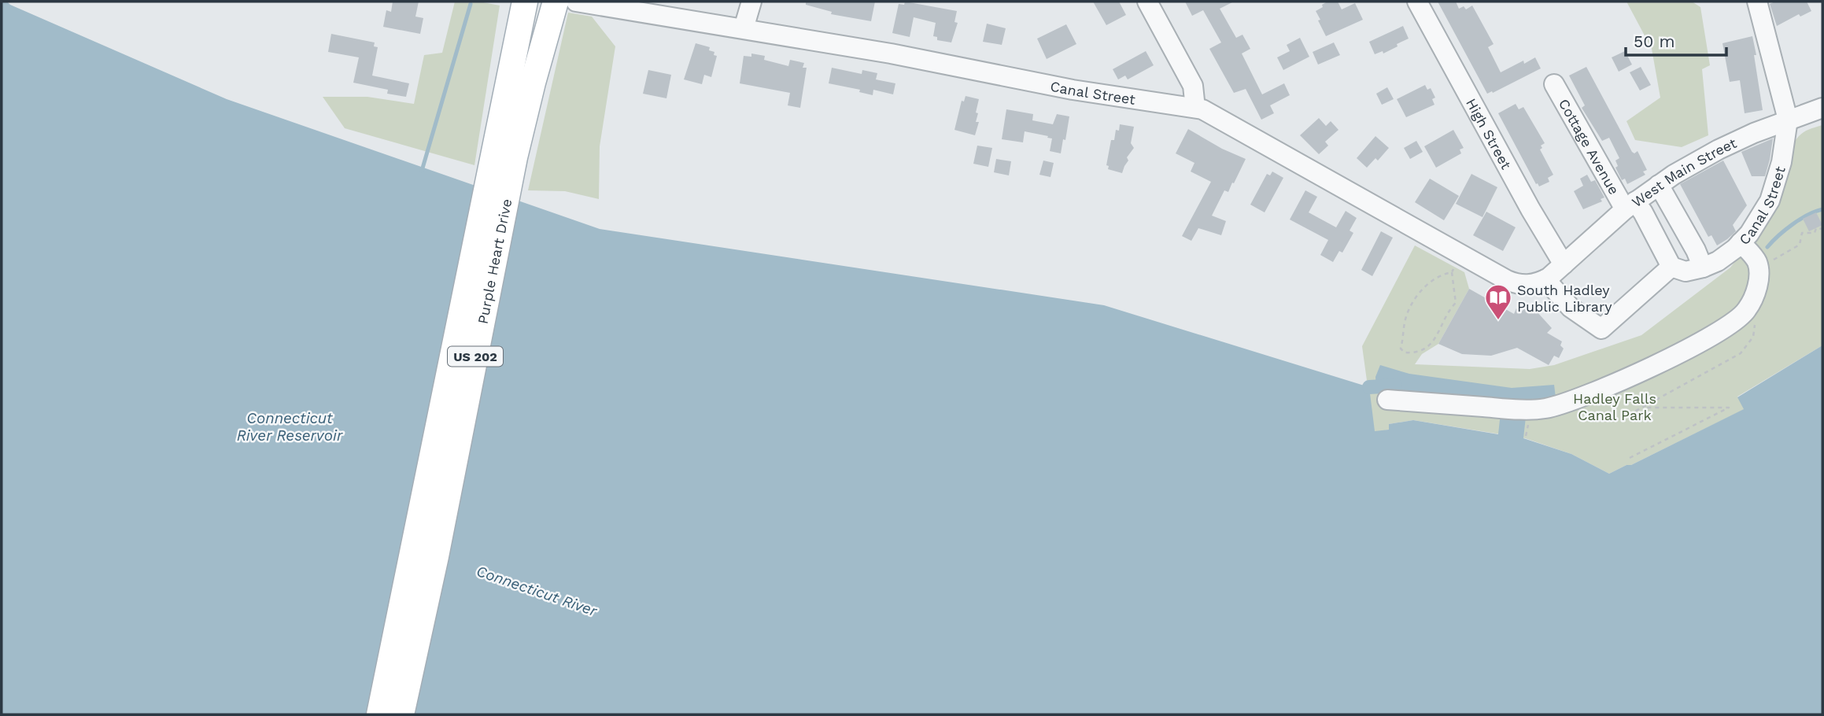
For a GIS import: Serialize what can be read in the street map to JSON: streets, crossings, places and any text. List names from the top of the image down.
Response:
{
  "streets": {
    "main road": ["Purple Heart Drive", "US 202"],
    "street": [
      "Canal Street",
      "High Street",
      "Cottage Avenue",
      "West Main Street"
    ]
  },
  "crossings": [
    ["Canal Street", "West Main Street"],
    ["High Street", "West Main Street"],
    ["Cottage Avenue", "West Main Street"],
    ["Purple Heart Drive", "US 202"]
  ],
  "water": ["Connecticut River Reservoir", "Connecticut River"],
  "parks": ["Hadley Falls Canal Park"],
  "places": {
    "library": ["South Hadley Public Library"]
  },
  "scale_bar": "50 m"
}
